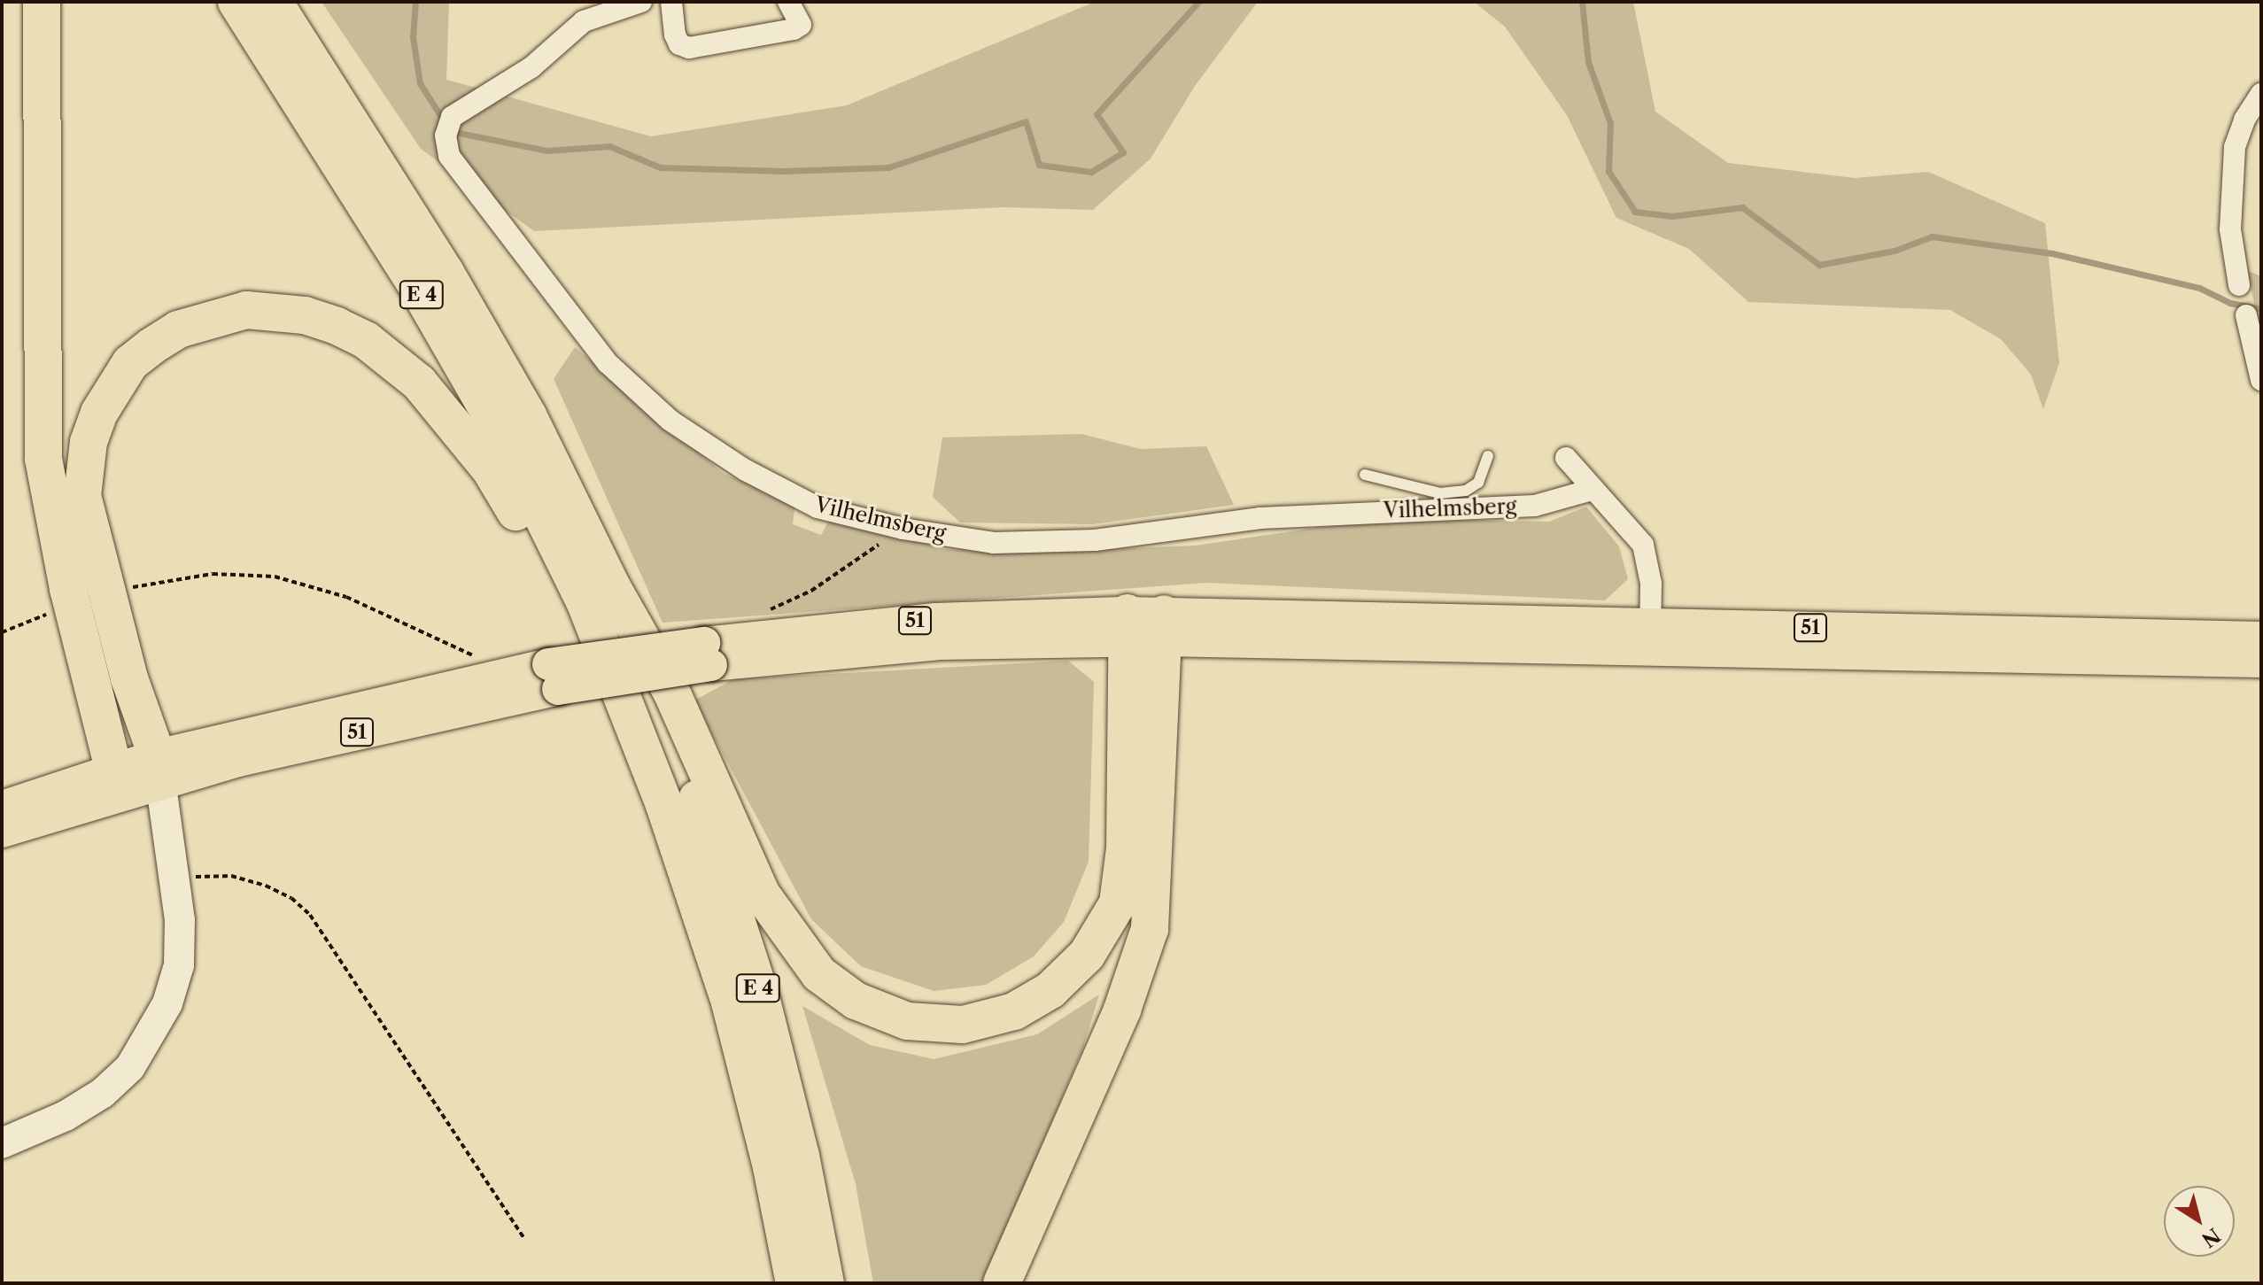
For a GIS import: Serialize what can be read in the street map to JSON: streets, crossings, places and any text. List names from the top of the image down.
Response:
{
  "streets": {
    "highway": ["E 4"],
    "main road": ["51"],
    "street": ["Vilhelmsberg"]
  },
  "north": "bottom right"
}
